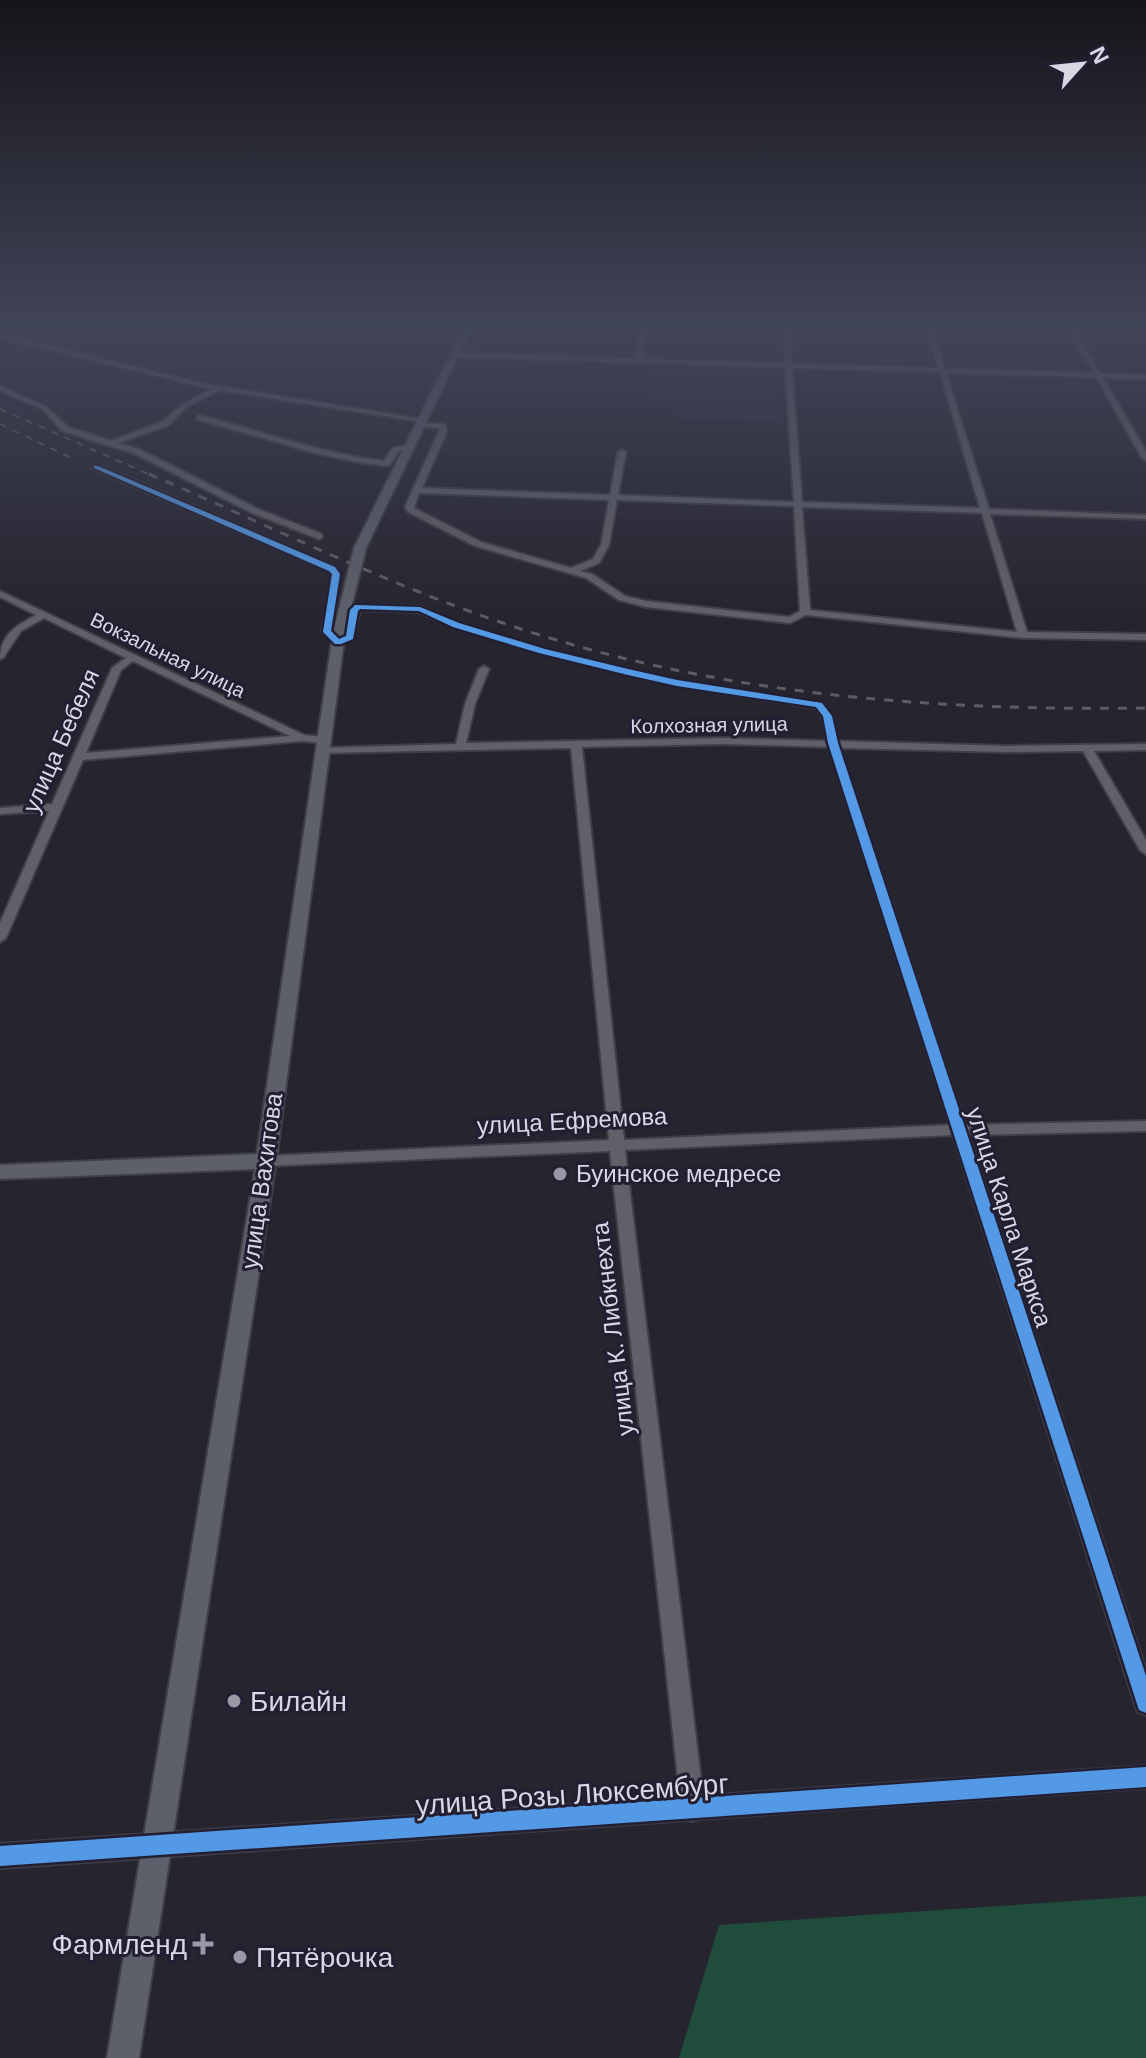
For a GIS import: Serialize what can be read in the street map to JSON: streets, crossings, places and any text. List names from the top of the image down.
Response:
{
  "streets": {
    "main road": ["улица Ефремова", "улица Вахитова"],
    "street": [
      "Вокзальная улица",
      "Колхозная улица",
      "улица Бебеля",
      "улица Карла Маркса",
      "улица К. Либкнехта",
      "улица Розы Люксембург"
    ]
  },
  "crossings": [
    ["Вокзальная улица", "Колхозная улица"],
    ["Вокзальная улица", "улица Бебеля"],
    ["Вокзальная улица", "улица Вахитова"],
    ["Колхозная улица", "улица Вахитова"],
    ["Колхозная улица", "улица Карла Маркса"],
    ["Колхозная улица", "улица К. Либкнехта"],
    ["улица Ефремова", "улица Вахитова"],
    ["улица Ефремова", "улица Карла Маркса"],
    ["улица Ефремова", "улица К. Либкнехта"],
    ["улица Вахитова", "улица Карла Маркса"],
    ["улица Вахитова", "улица Розы Люксембург"],
    ["улица К. Либкнехта", "улица Розы Люксембург"]
  ],
  "places": {
    "other": ["Буинское медресе", "Билайн", "Пятёрочка"],
    "health": ["Фармленд"]
  },
  "north": "top right"
}
